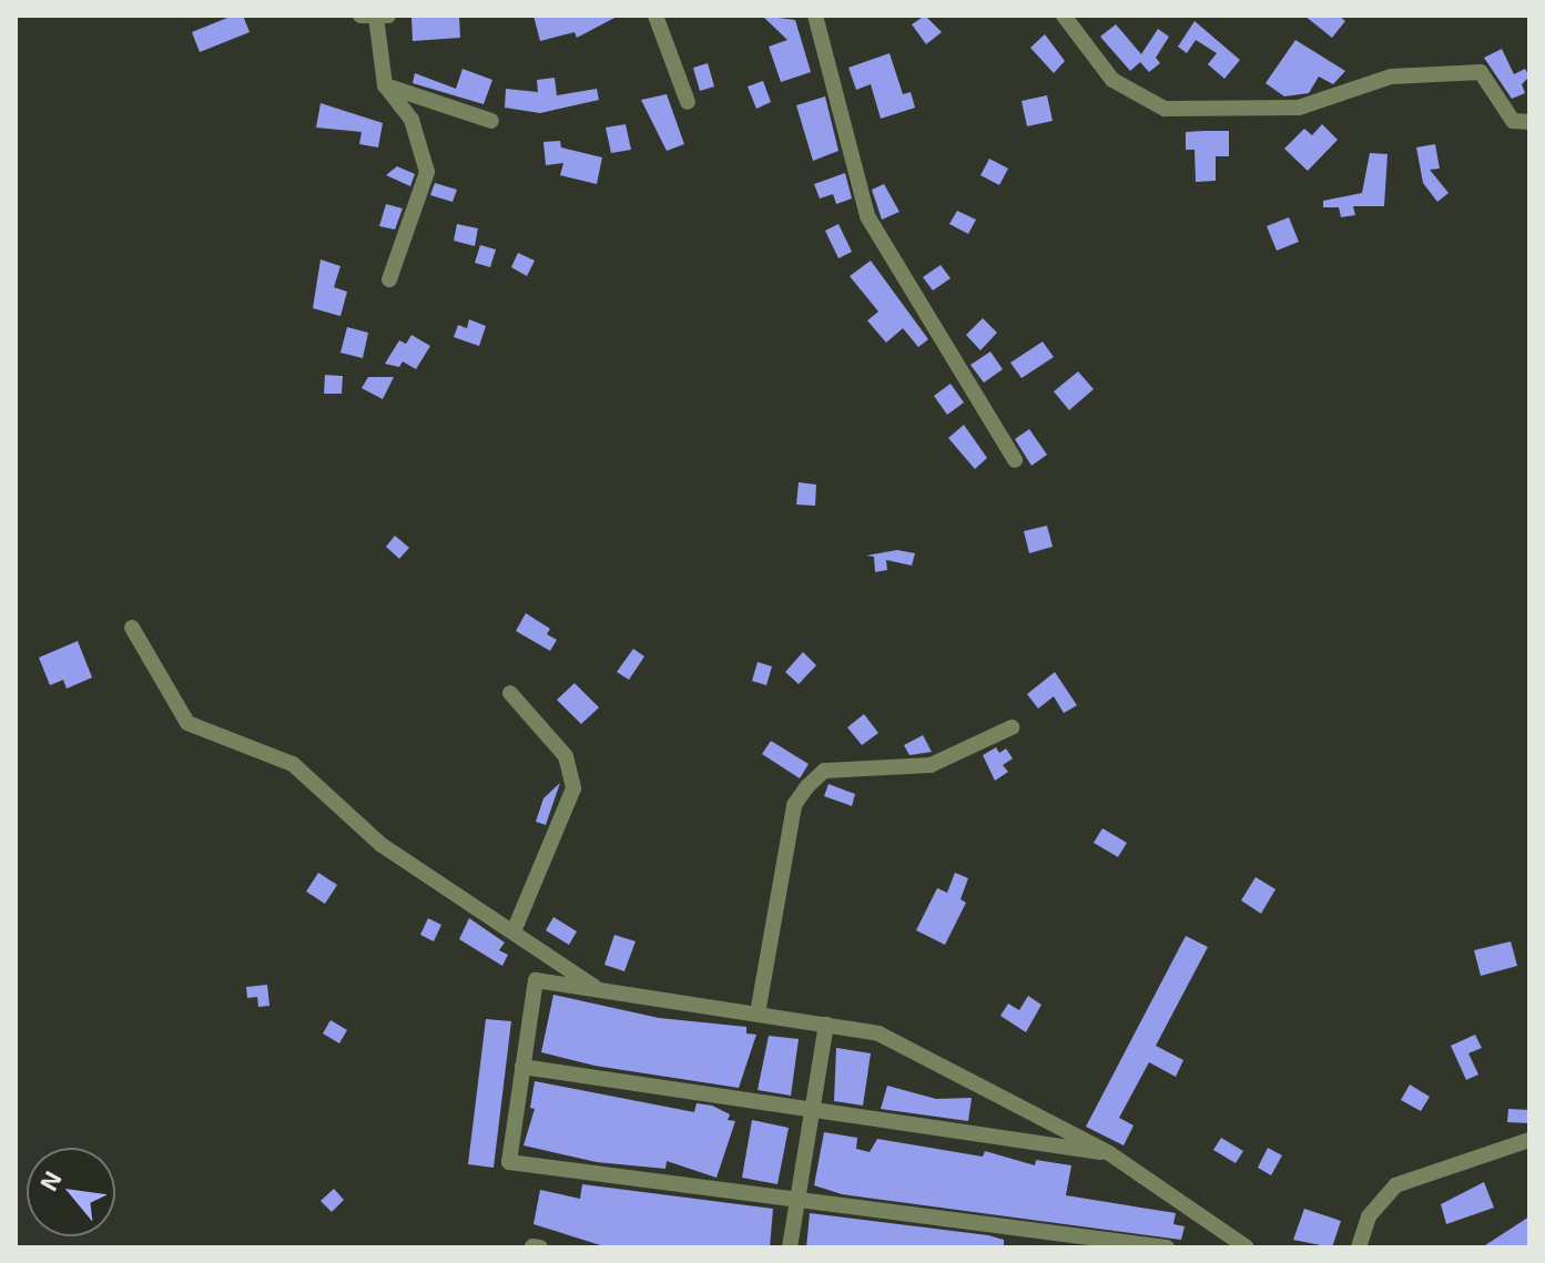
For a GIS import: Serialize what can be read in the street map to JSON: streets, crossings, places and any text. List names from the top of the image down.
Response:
{
  "north": "top left"
}
